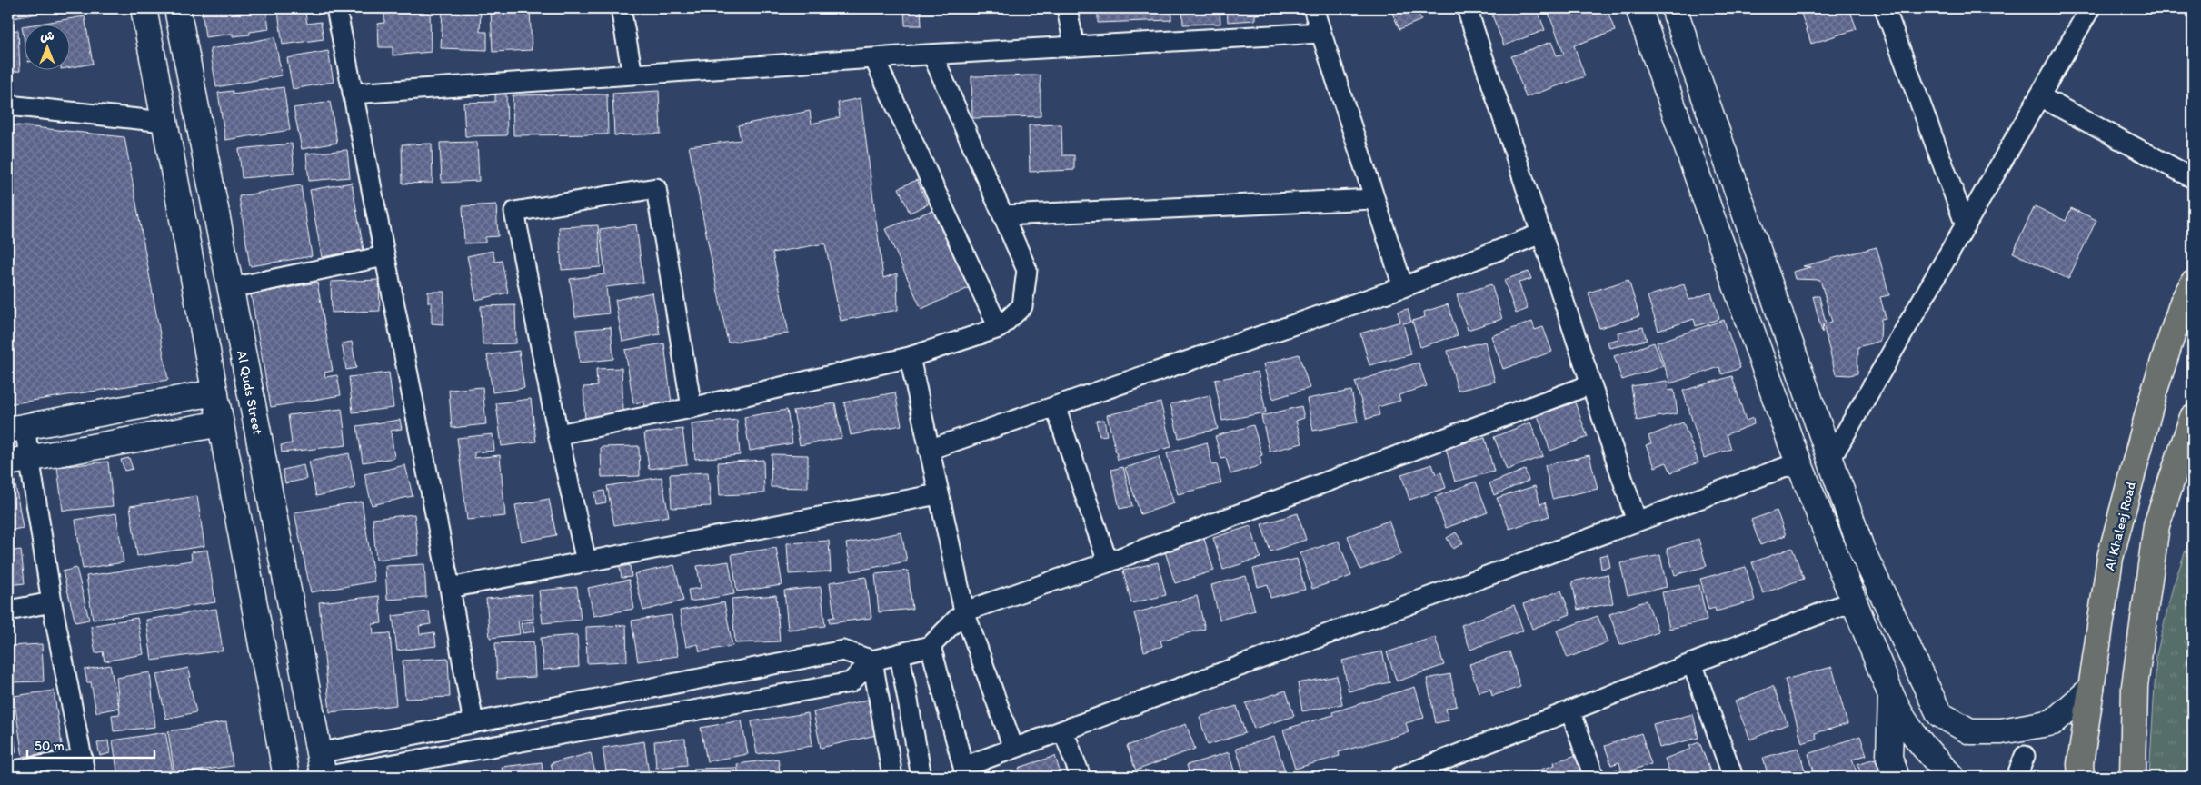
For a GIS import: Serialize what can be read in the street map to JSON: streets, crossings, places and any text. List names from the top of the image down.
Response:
{
  "streets": {
    "main road": ["Al Khaleej Road"],
    "street": ["Al Quds Street"]
  },
  "scale_bar": "50 m",
  "north": "top"
}
